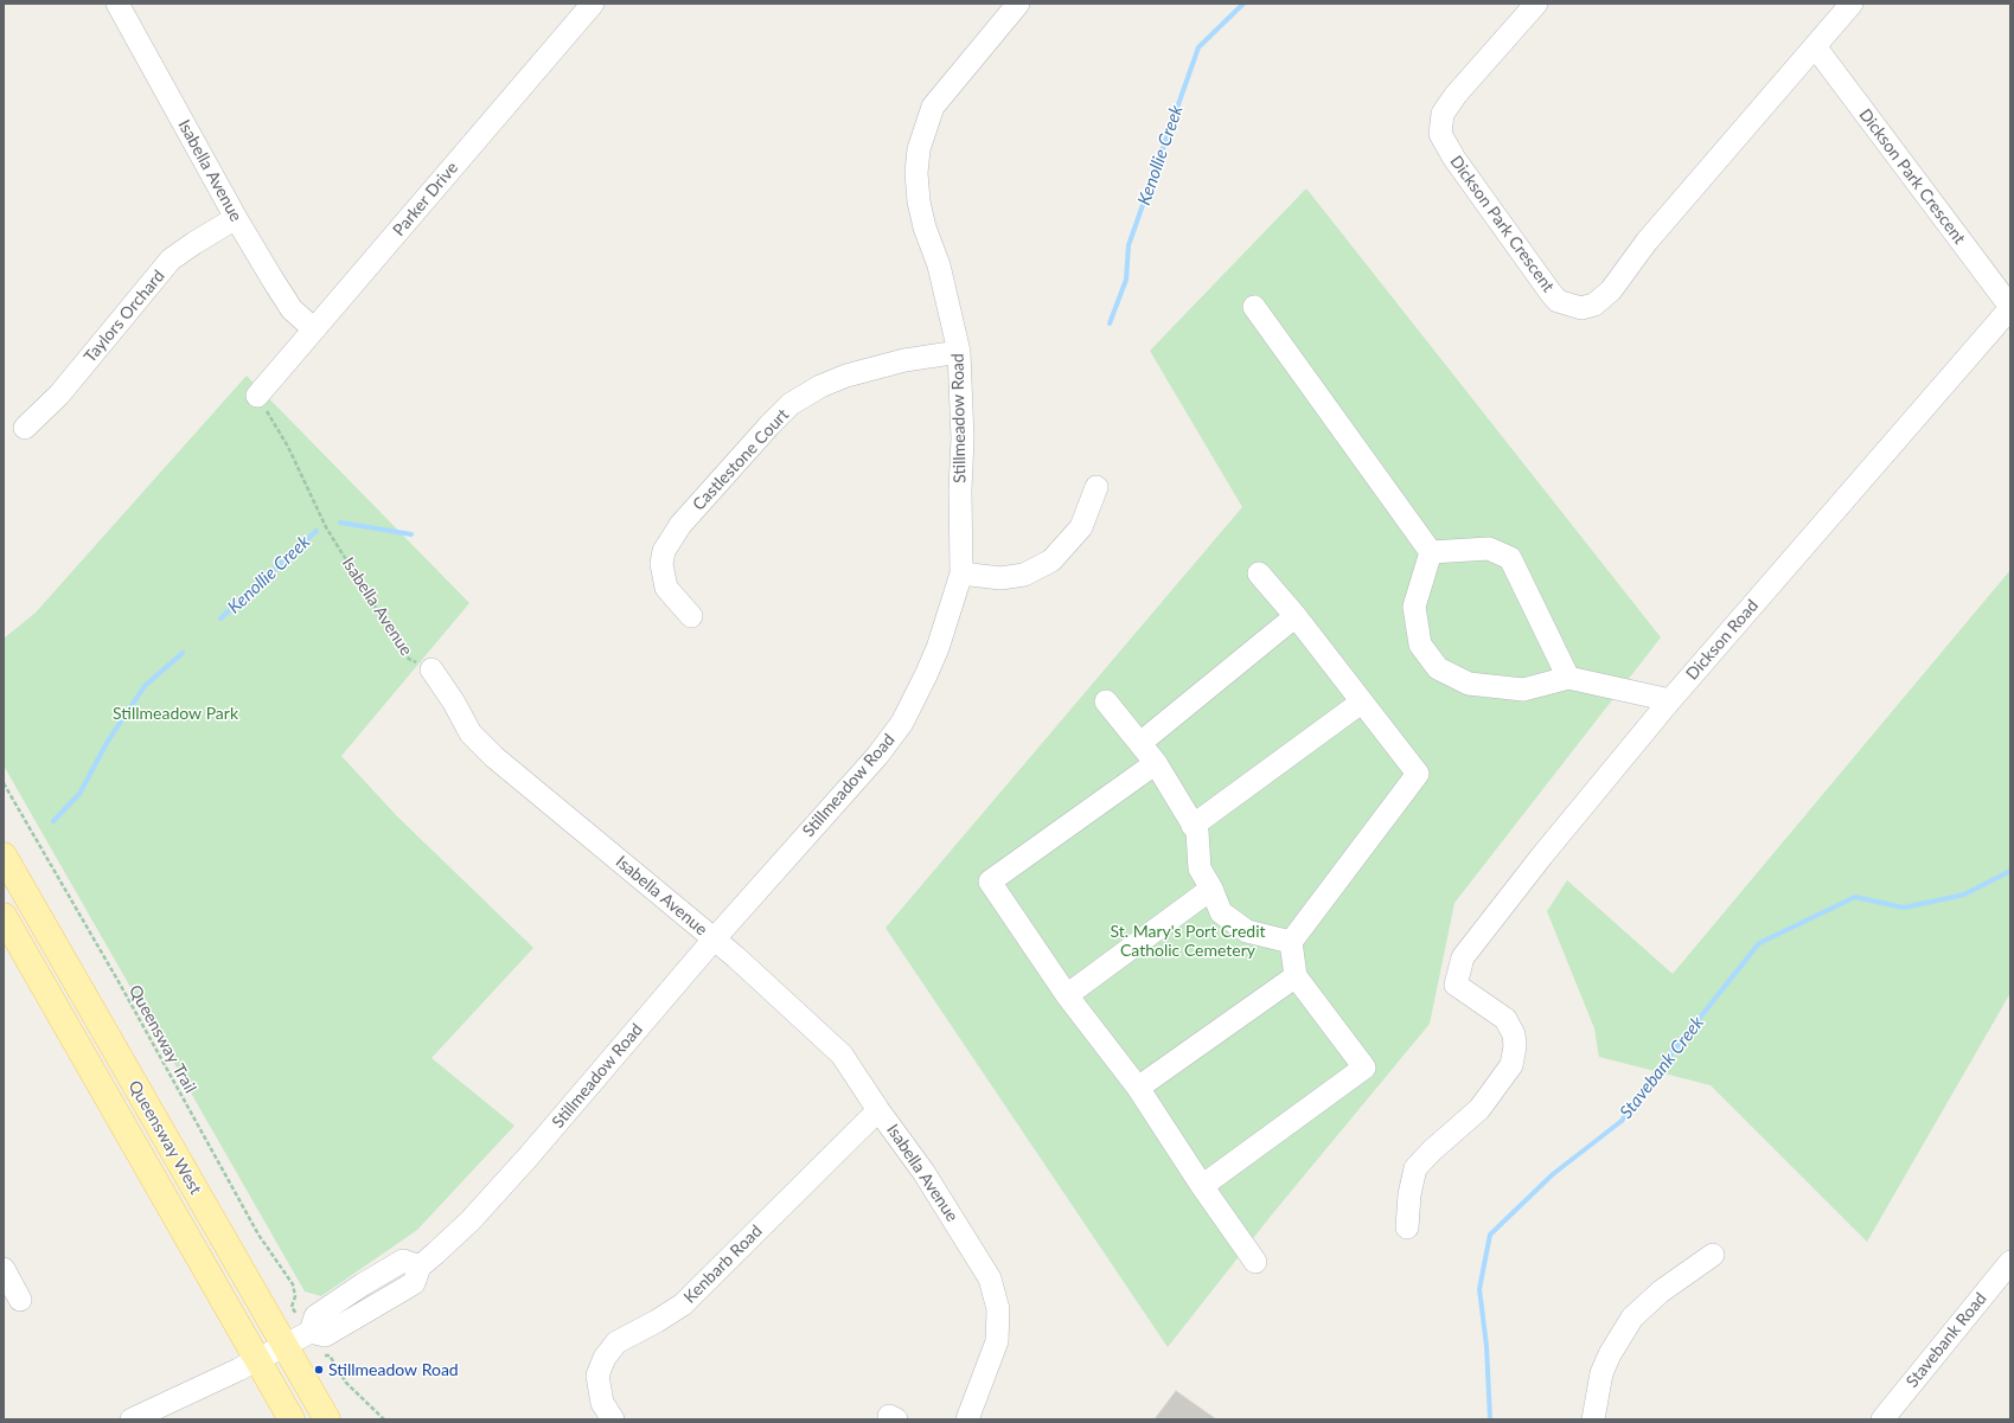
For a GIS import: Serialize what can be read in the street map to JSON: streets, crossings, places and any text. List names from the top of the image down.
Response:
{
  "streets": {
    "main road": ["Queensway West"],
    "street": [
      "Isabella Avenue",
      "Dickson Park Crescent",
      "Parker Drive",
      "Taylors Orchard",
      "Stillmeadow Road",
      "Castlestone Court",
      "Dickson Road",
      "Kenbarb Road",
      "Stavebank Road"
    ],
    "path": ["Queensway Trail"]
  },
  "crossings": [
    ["Isabella Avenue", "Parker Drive"],
    ["Isabella Avenue", "Taylors Orchard"],
    ["Isabella Avenue", "Stillmeadow Road"],
    ["Isabella Avenue", "Kenbarb Road"],
    ["Dickson Park Crescent", "Dickson Road"],
    ["Stillmeadow Road", "Castlestone Court"],
    ["Stillmeadow Road", "Queensway West"]
  ],
  "water": ["Kenollie Creek", "Stavebank Creek"],
  "parks": ["Stillmeadow Park", "St. Mary's Port Credit Catholic Cemetery"],
  "places": ["Stillmeadow Road"]
}
